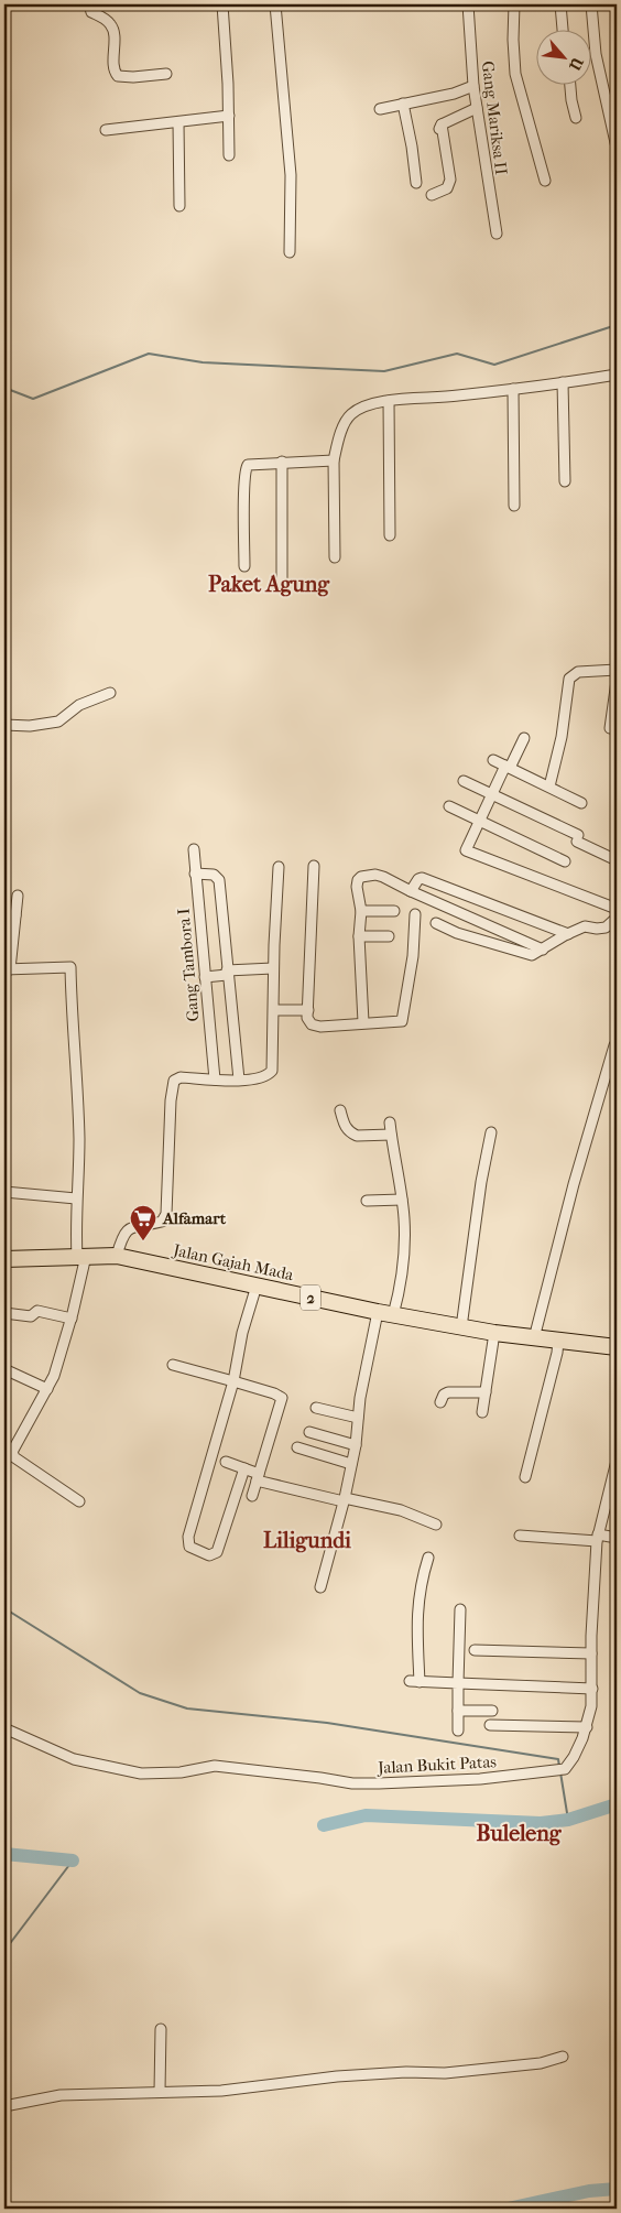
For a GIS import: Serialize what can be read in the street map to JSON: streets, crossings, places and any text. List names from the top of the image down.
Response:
{
  "streets": {
    "highway": ["Jalan Gajah Mada", "2"],
    "street": ["Gang Mariksa II", "Gang Tambora I", "Jalan Bukit Patas"]
  },
  "districts": ["Paket Agung", "Liligundi", "Buleleng"],
  "places": {
    "supermarket": ["Alfamart"]
  },
  "north": "bottom right"
}
